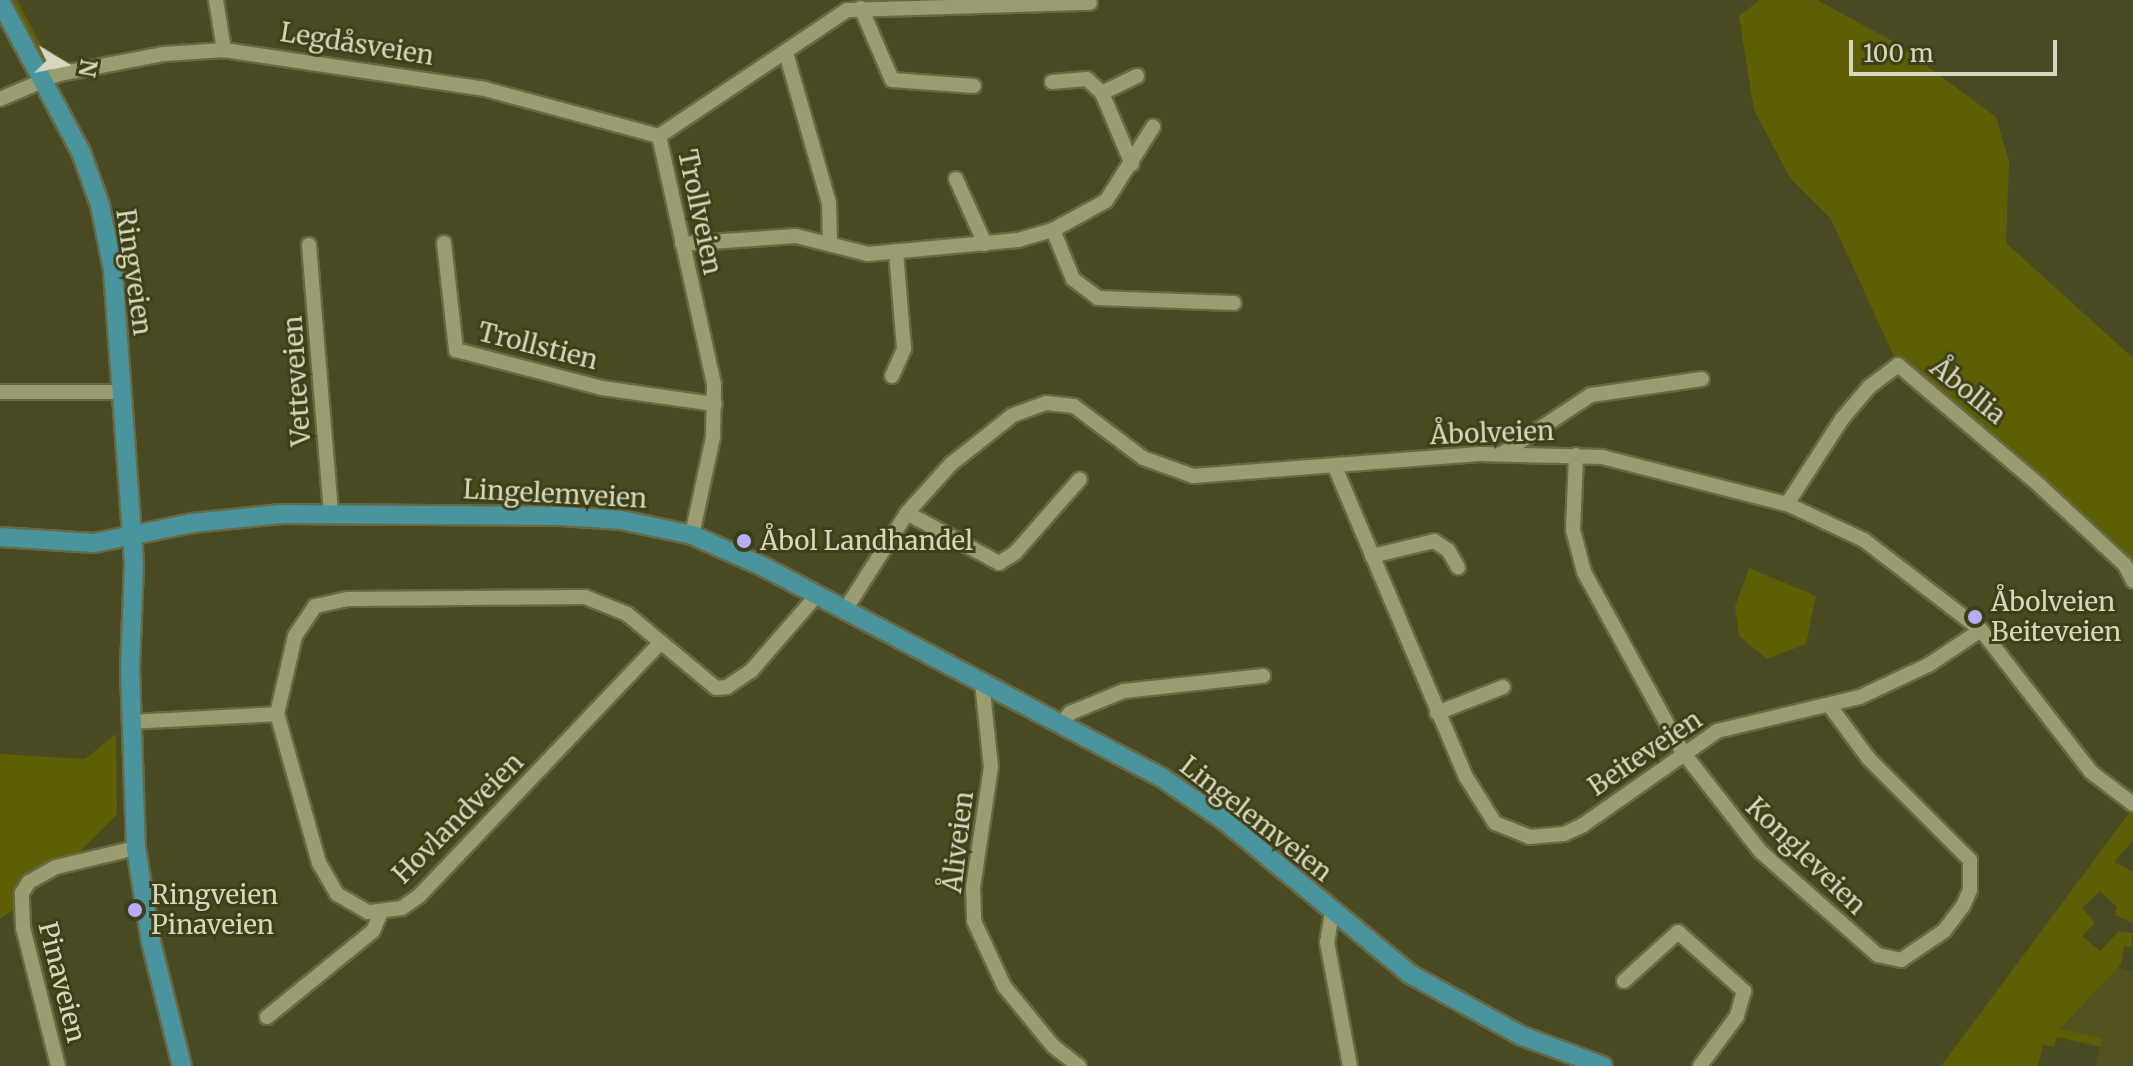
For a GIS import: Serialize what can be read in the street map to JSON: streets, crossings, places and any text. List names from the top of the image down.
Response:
{
  "streets": {
    "main road": ["Ringveien", "Lingelemveien"],
    "street": [
      "Legdåsveien",
      "Trollveien",
      "Trollstien",
      "Vetteveien",
      "Åbollia",
      "Åbolveien",
      "Beiteveien",
      "Hovlandveien",
      "Åliveien",
      "Kongleveien",
      "Pinaveien"
    ]
  },
  "crossings": [
    ["Legdåsveien", "Trollveien"],
    ["Legdåsveien", "Ringveien"],
    ["Trollveien", "Trollstien"],
    ["Trollveien", "Lingelemveien"],
    ["Ringveien", "Lingelemveien"],
    ["Ringveien", "Pinaveien"],
    ["Vetteveien", "Lingelemveien"],
    ["Åbollia", "Åbolveien"],
    ["Åbolveien", "Lingelemveien"],
    ["Åbolveien", "Beiteveien"],
    ["Åbolveien", "Kongleveien"],
    ["Lingelemveien", "Hovlandveien"],
    ["Lingelemveien", "Åliveien"],
    ["Beiteveien", "Kongleveien"]
  ],
  "places": ["Åbol Landhandel", "Åbolveien Beiteveien", "Ringveien Pinaveien"],
  "scale_bar": "100 m",
  "north": "right"
}
